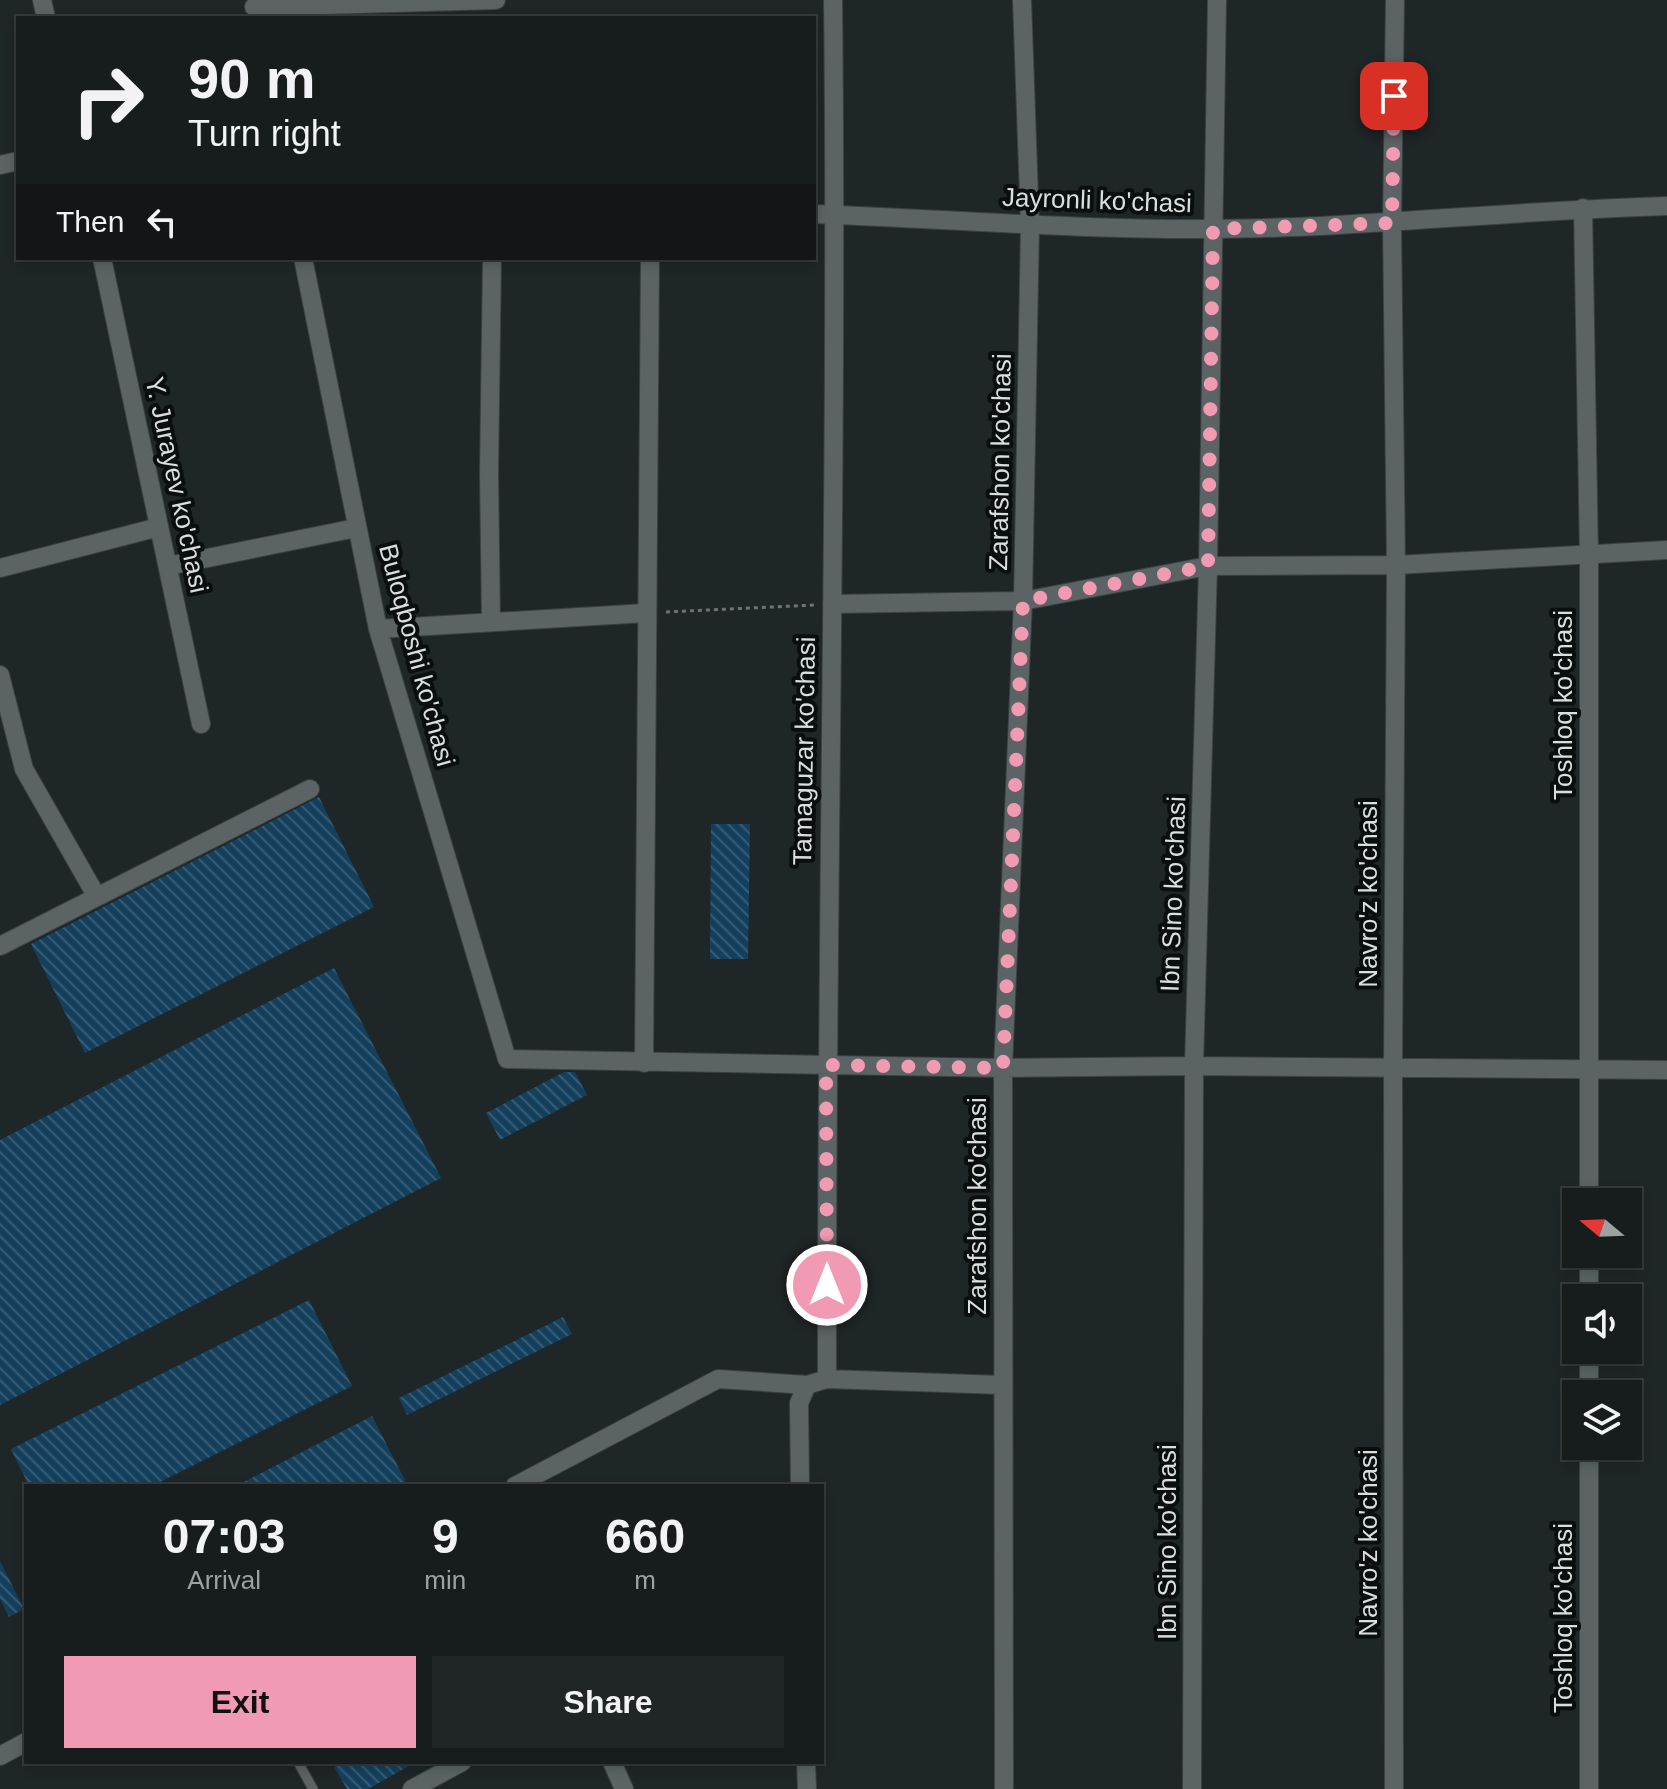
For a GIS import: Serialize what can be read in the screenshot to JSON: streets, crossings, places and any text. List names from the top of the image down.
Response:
{
  "streets": {
    "street": [
      "Jayronli ko'chasi",
      "Zarafshon ko'chasi",
      "Y. Jurayev ko'chasi",
      "Buloqboshi ko'chasi",
      "Toshloq ko'chasi",
      "Tamaguzar ko'chasi",
      "Ibn Sino ko'chasi",
      "Navro'z ko'chasi"
    ]
  },
  "crossings": [
    ["Jayronli ko'chasi", "Zarafshon ko'chasi"],
    ["Jayronli ko'chasi", "Toshloq ko'chasi"],
    ["Jayronli ko'chasi", "Tamaguzar ko'chasi"],
    ["Jayronli ko'chasi", "Ibn Sino ko'chasi"],
    ["Jayronli ko'chasi", "Navro'z ko'chasi"]
  ],
  "north": "left",
  "page": {
    "turn": ["90 m", "Turn right"],
    "then": "Then",
    "eta": [
      "07:03",
      "Arrival",
      "9",
      "min",
      "660",
      "m"
    ],
    "buttons": ["Exit", "Share"]
  }
}
